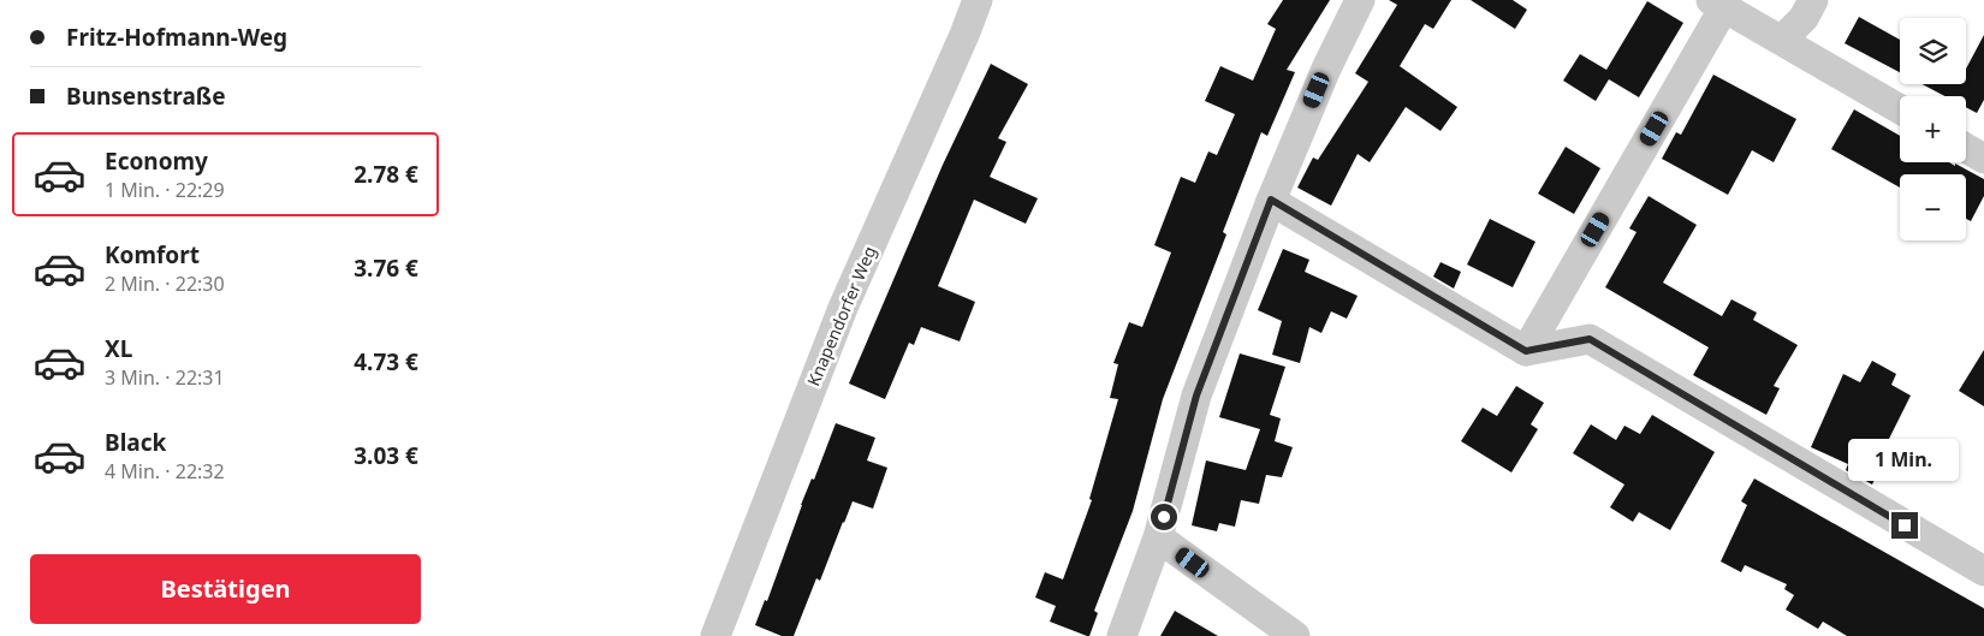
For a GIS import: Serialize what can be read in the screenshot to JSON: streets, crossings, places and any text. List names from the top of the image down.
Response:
{
  "streets": {
    "street": ["Knapendorfer Weg"]
  },
  "page": {
    "banner": ["Fritz-Hofmann-Weg", "Bunsenstraße"],
    "map_buttons": ["+", "−"],
    "list": [
      {
        "name": "Economy",
        "note": "1 Min. · 22:29",
        "value": "2.78 €"
      },
      {
        "name": "Komfort",
        "note": "2 Min. · 22:30",
        "value": "3.76 €"
      },
      {
        "name": "XL",
        "note": "3 Min. · 22:31",
        "value": "4.73 €"
      },
      {
        "name": "Black",
        "note": "4 Min. · 22:32",
        "value": "3.03 €"
      }
    ],
    "bubble": "1 Min.",
    "buttons": "Bestätigen"
  }
}
